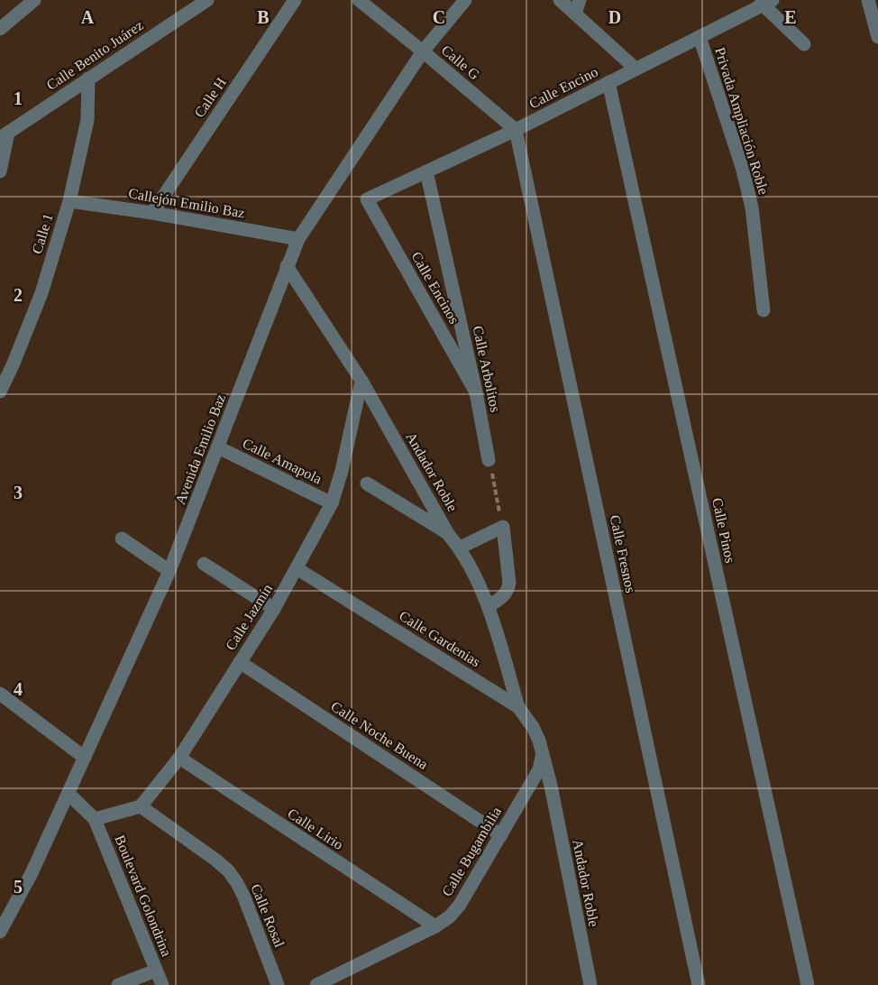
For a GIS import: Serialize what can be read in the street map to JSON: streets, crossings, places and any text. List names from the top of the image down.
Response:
{
  "streets": {
    "street": [
      "Calle Benito Juárez",
      "Calle G",
      "Calle Encino",
      "Calle H",
      "Privada Ampliación Roble",
      "Callejón Emilio Baz",
      "Calle 1",
      "Calle Encinos",
      "Calle Arbolitos",
      "Avenida Emilio Baz",
      "Calle Amapola",
      "Andador Roble",
      "Calle Pinos",
      "Calle Fresnos",
      "Calle Jazmín",
      "Calle Gardenias",
      "Calle Noche Buena",
      "Calle Lirio",
      "Calle Bugambilia",
      "Boulevard Golondrina",
      "Calle Rosal"
    ]
  },
  "crossings": [
    ["Calle Benito Juárez", "Calle 1"],
    ["Calle G", "Calle Encino"],
    ["Calle G", "Avenida Emilio Baz"],
    ["Calle G", "Calle Fresnos"],
    ["Calle Encino", "Privada Ampliación Roble"],
    ["Calle Encino", "Calle Encinos"],
    ["Calle Encino", "Calle Arbolitos"],
    ["Calle Encino", "Calle Pinos"],
    ["Calle Encino", "Calle Fresnos"],
    ["Calle H", "Callejón Emilio Baz"],
    ["Callejón Emilio Baz", "Calle 1"],
    ["Callejón Emilio Baz", "Avenida Emilio Baz"],
    ["Calle Encinos", "Calle Arbolitos"],
    ["Avenida Emilio Baz", "Calle Amapola"],
    ["Avenida Emilio Baz", "Andador Roble"],
    ["Calle Amapola", "Calle Jazmín"],
    ["Andador Roble", "Calle Jazmín"],
    ["Andador Roble", "Calle Gardenias"],
    ["Andador Roble", "Calle Bugambilia"],
    ["Calle Jazmín", "Calle Gardenias"],
    ["Calle Jazmín", "Calle Noche Buena"],
    ["Calle Jazmín", "Calle Lirio"],
    ["Calle Jazmín", "Calle Rosal"],
    ["Calle Gardenias", "Calle Bugambilia"],
    ["Calle Noche Buena", "Calle Bugambilia"],
    ["Calle Lirio", "Calle Bugambilia"]
  ],
  "grid": {
    "columns": [
      "A",
      "B",
      "C",
      "D",
      "E"
    ],
    "rows": [
      "1",
      "2",
      "3",
      "4",
      "5"
    ]
  }
}
